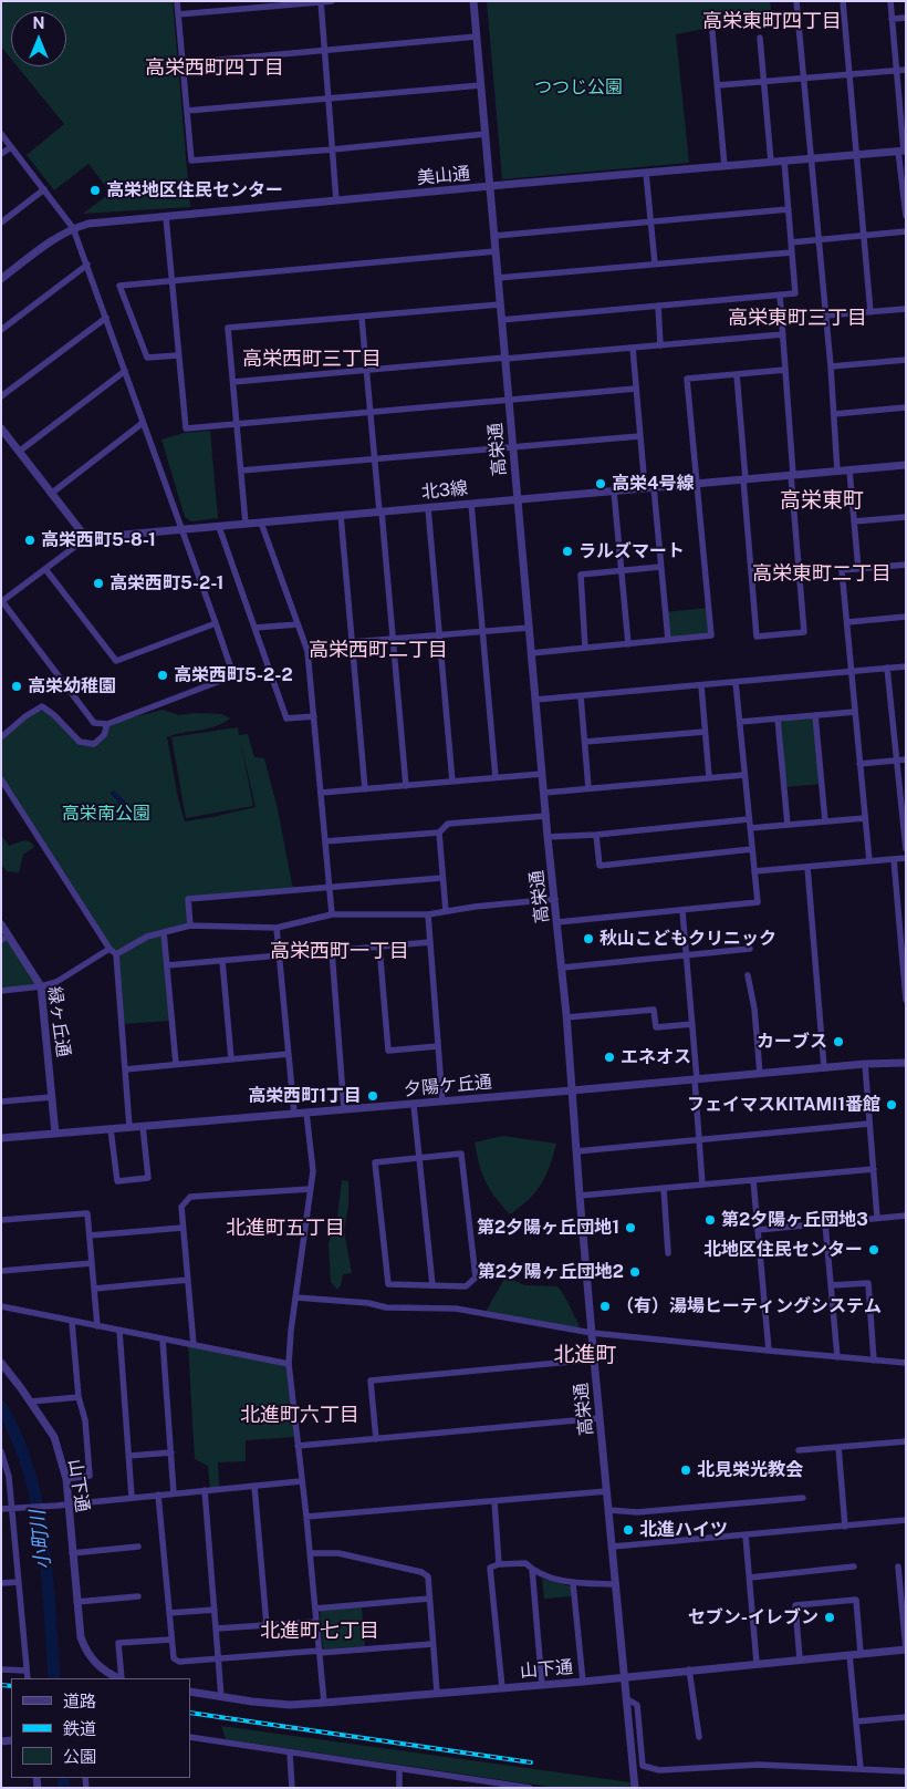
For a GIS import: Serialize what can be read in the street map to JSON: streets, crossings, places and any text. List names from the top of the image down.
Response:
{
  "streets": {
    "street": [
      "美山通",
      "高栄通",
      "北3線",
      "緑ヶ丘通",
      "夕陽ケ丘通",
      "山下通"
    ]
  },
  "crossings": [
    ["美山通", "高栄通"],
    ["高栄通", "北3線"],
    ["高栄通", "夕陽ケ丘通"],
    ["高栄通", "山下通"],
    ["緑ヶ丘通", "夕陽ケ丘通"]
  ],
  "districts": [
    "高栄東町四丁目",
    "高栄西町四丁目",
    "高栄東町三丁目",
    "高栄西町三丁目",
    "高栄東町",
    "高栄東町二丁目",
    "高栄西町二丁目",
    "高栄西町一丁目",
    "北進町五丁目",
    "北進町",
    "北進町六丁目",
    "北進町七丁目"
  ],
  "water": ["小町川"],
  "parks": ["つつじ公園", "高栄南公園"],
  "places": [
    "高栄地区住民センター",
    "高栄4号線",
    "高栄西町5-8-1",
    "ラルズマート",
    "高栄西町5-2-1",
    "高栄西町5-2-2",
    "高栄幼稚園",
    "秋山こどもクリニック",
    "カーブス",
    "エネオス",
    "高栄西町1丁目",
    "フェイマスKITAMI1番館",
    "第2夕陽ヶ丘団地3",
    "第2夕陽ヶ丘団地1",
    "北地区住民センター",
    "第2夕陽ヶ丘団地2",
    "（有）湯場ヒーティングシステム",
    "北見栄光教会",
    "北進ハイツ",
    "セブン-イレブン"
  ],
  "legend": ["道路", "鉄道", "公園"],
  "north": "top"
}
